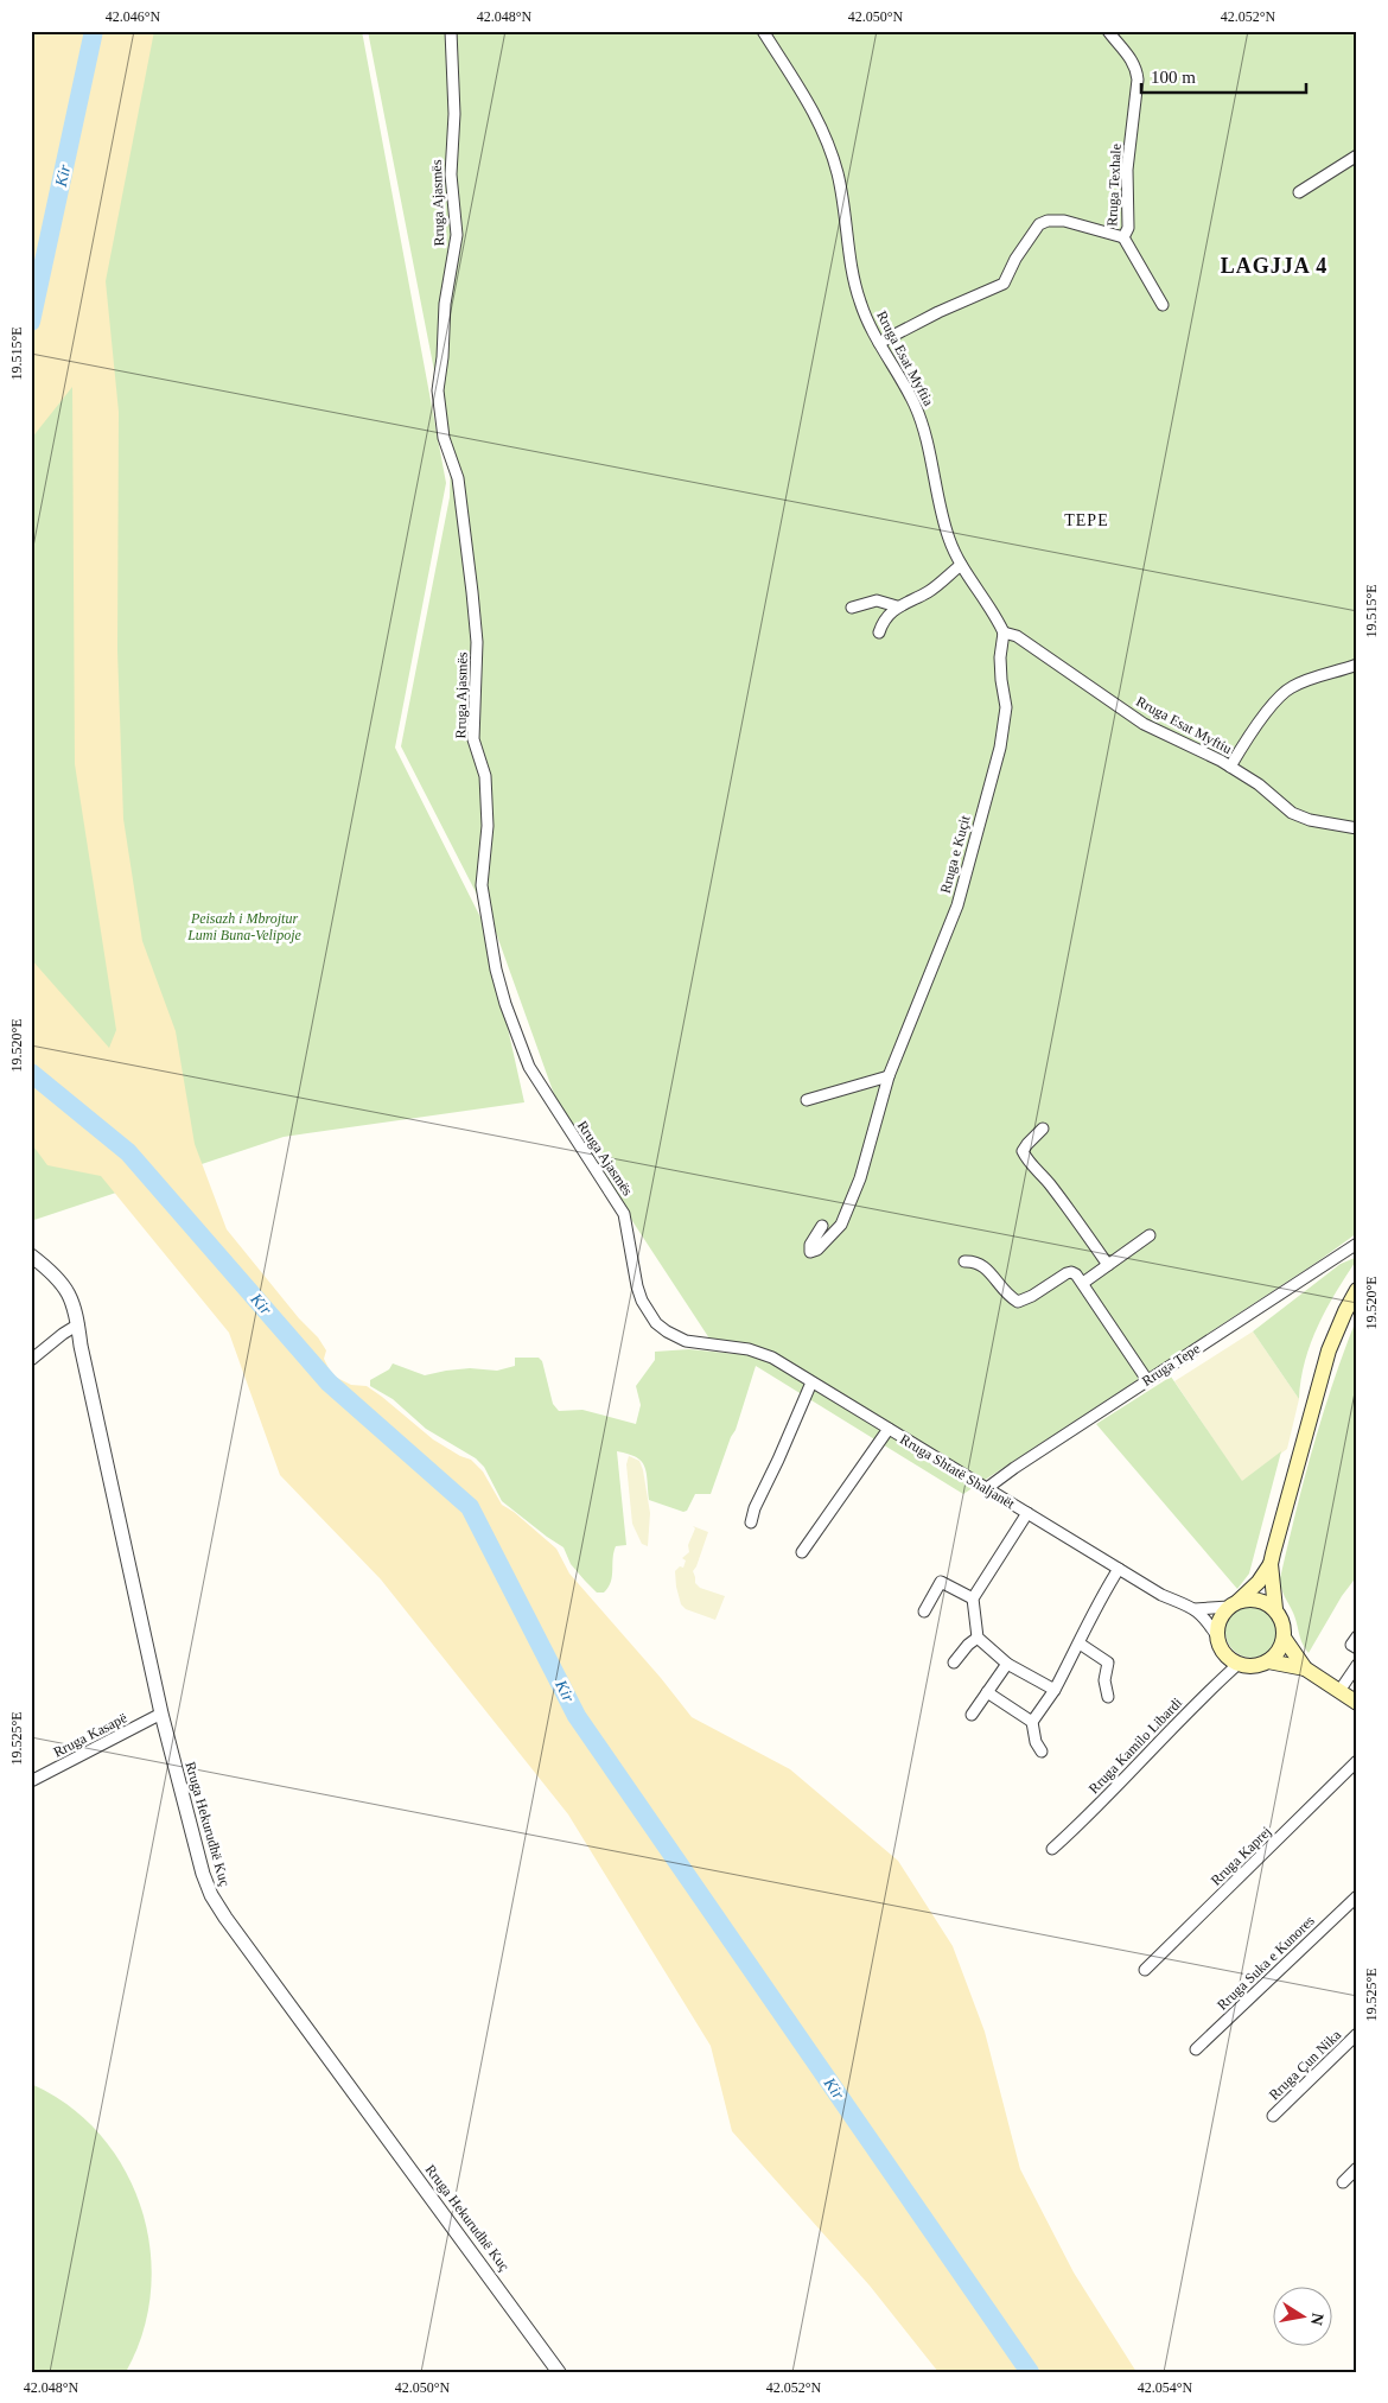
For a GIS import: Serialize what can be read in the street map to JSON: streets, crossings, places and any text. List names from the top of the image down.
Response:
{
  "streets": {
    "street": [
      "Rruga Texhale",
      "Rruga Ajasmës",
      "Rruga Esat Myftia",
      "Rruga Esat Myftiu",
      "Rruga e Kuçit",
      "Rruga Tepe",
      "Rruga Shtatë Shaljanët",
      "Rruga Kasapë",
      "Rruga Kamilo Libardi",
      "Rruga Hekurudhë Kuç",
      "Rruga Kaprej",
      "Rruga Suka e Kunores",
      "Rruga Çun Nika"
    ]
  },
  "crossings": [
    ["Rruga Ajasmës", "Rruga Shtatë Shaljanët"],
    ["Rruga Esat Myftia", "Rruga Esat Myftiu"],
    ["Rruga Esat Myftia", "Rruga e Kuçit"],
    ["Rruga Esat Myftiu", "Rruga e Kuçit"],
    ["Rruga Tepe", "Rruga Shtatë Shaljanët"],
    ["Rruga Shtatë Shaljanët", "Rruga Kamilo Libardi"],
    ["Rruga Kasapë", "Rruga Hekurudhë Kuç"]
  ],
  "districts": ["LAGJJA 4", "TEPE"],
  "water": ["Kir"],
  "parks": ["Peisazh i Mbrojtur Lumi Buna-Velipoje"],
  "scale_bar": "100 m",
  "north": "right",
  "coordinates": [
    "42.046°N",
    "42.048°N",
    "42.050°N",
    "42.052°N",
    "19.515°E",
    "19.520°E",
    "19.525°E",
    "42.054°N"
  ]
}
